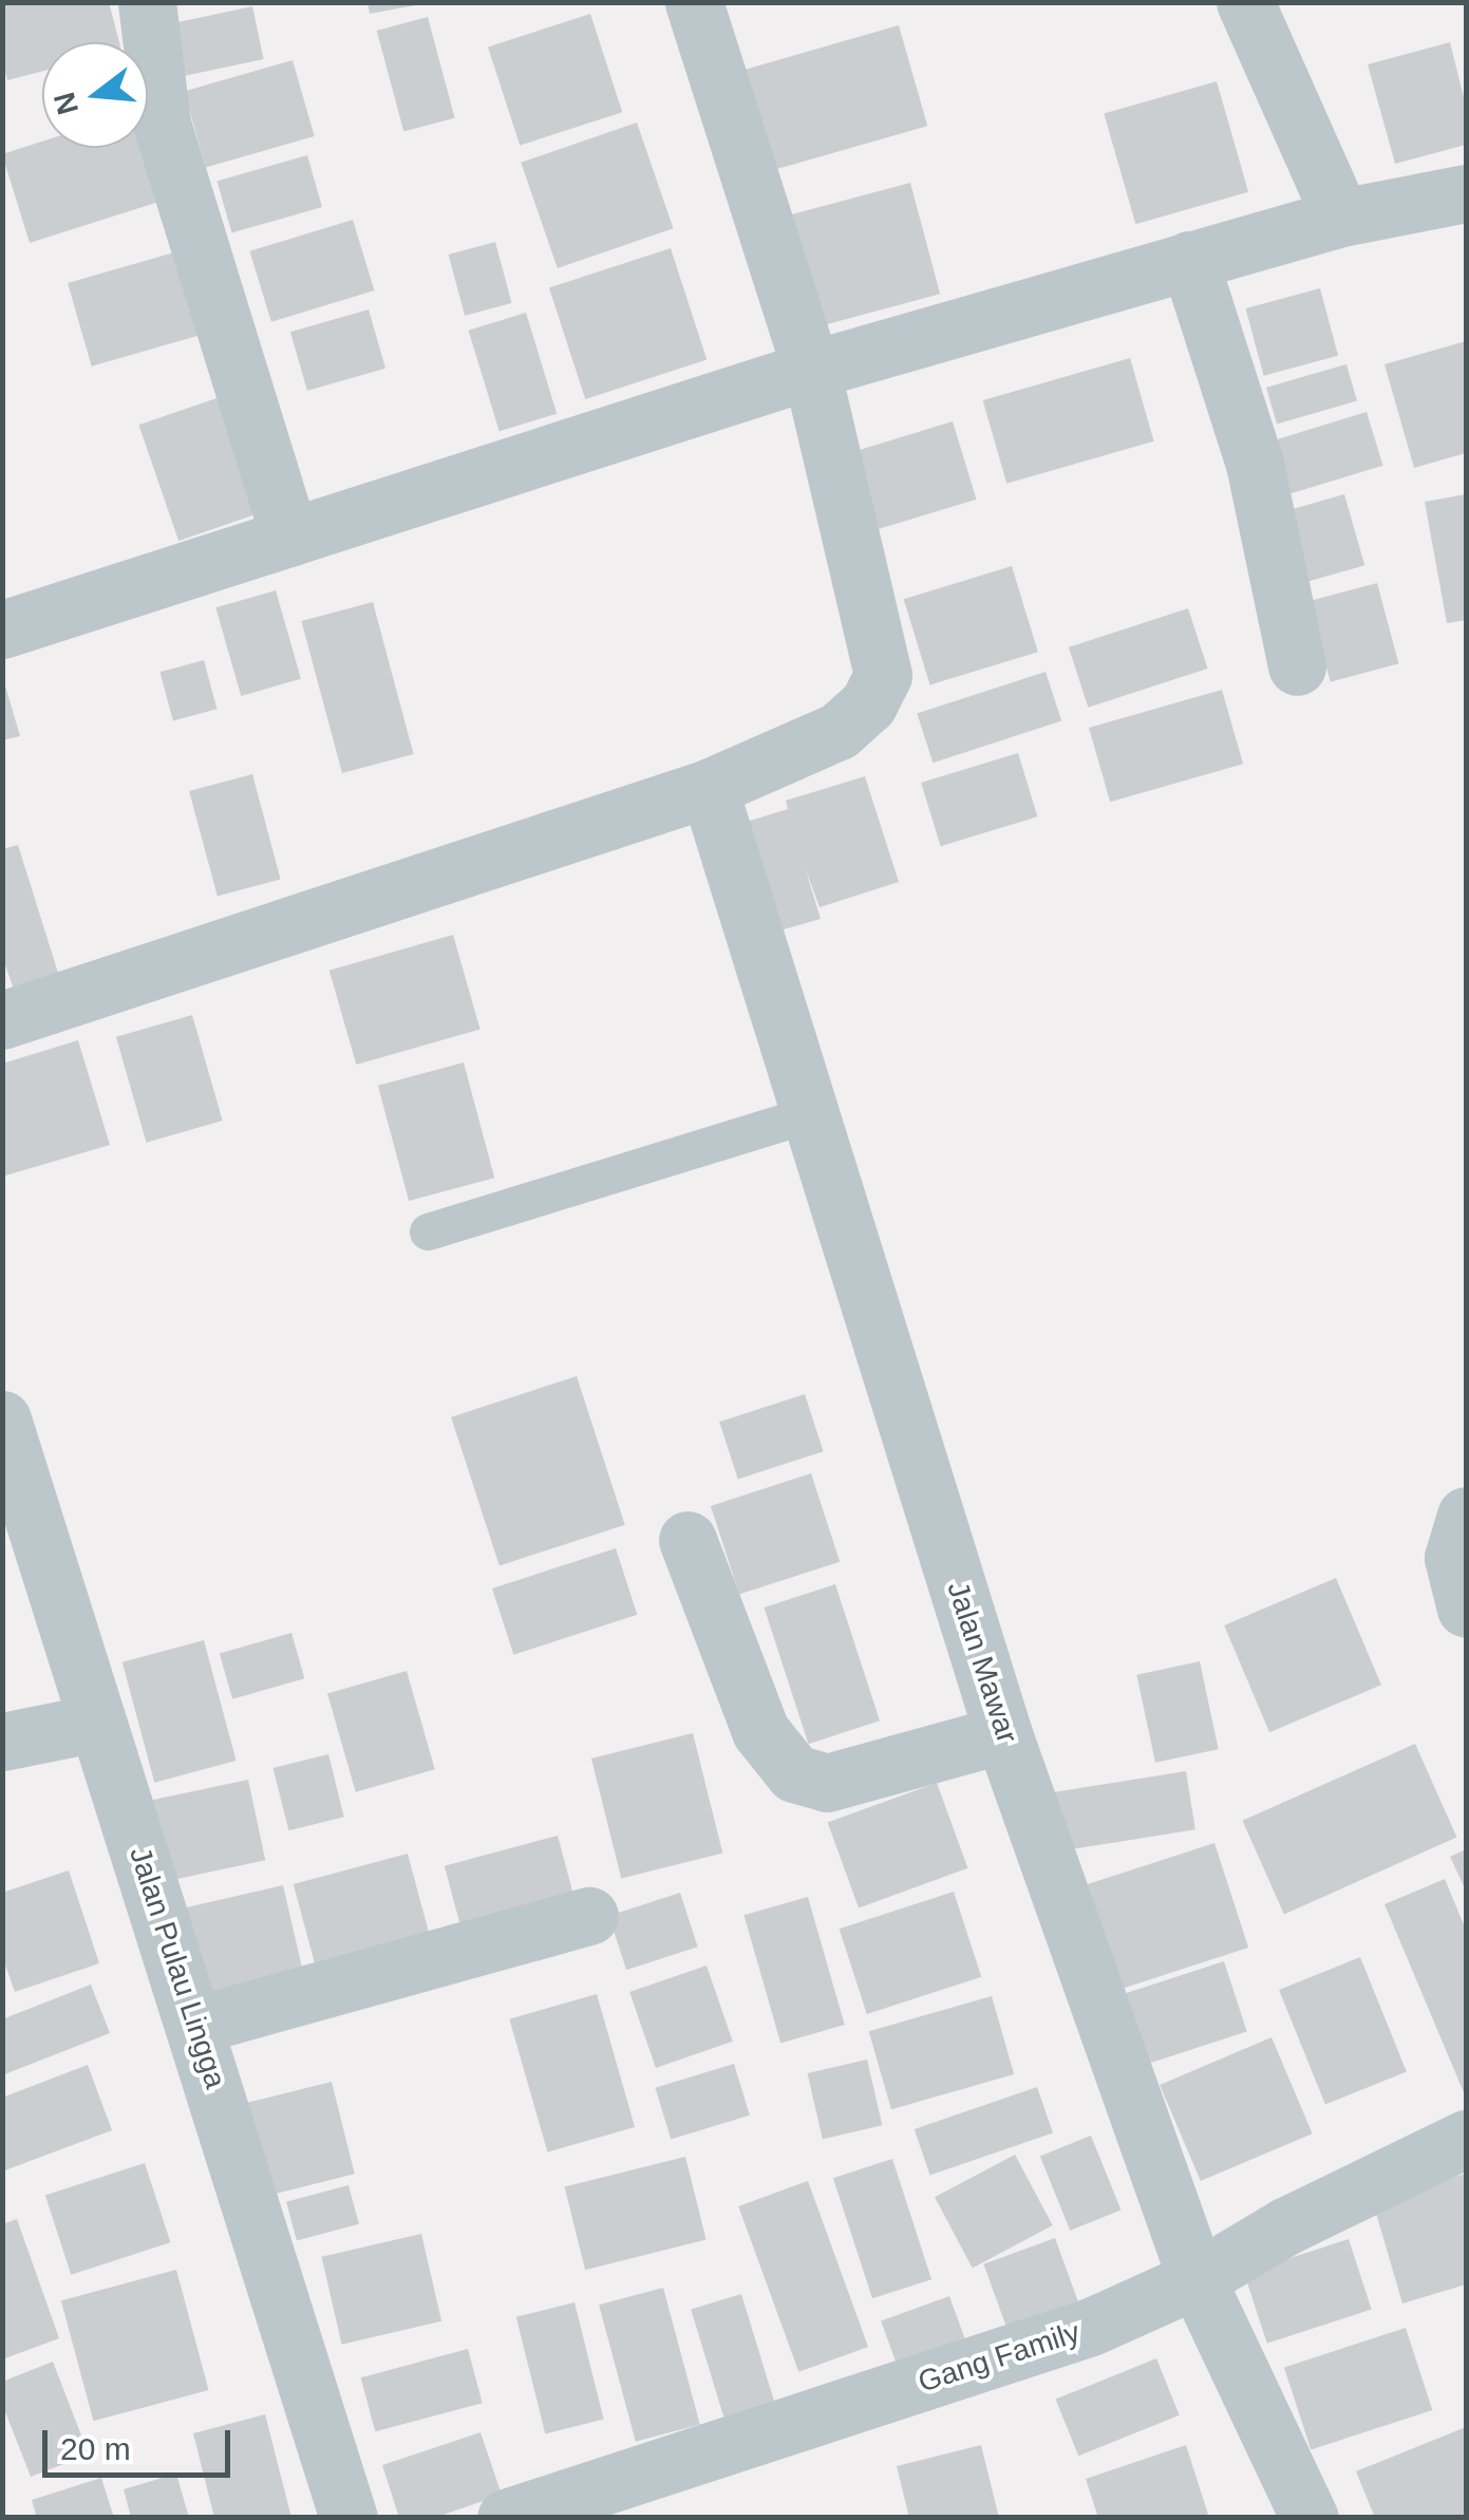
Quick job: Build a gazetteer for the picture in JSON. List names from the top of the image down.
{
  "streets": {
    "street": ["Jalan Mawar", "Jalan Pulau Lingga", "Gang Family"]
  },
  "crossings": [
    ["Jalan Mawar", "Gang Family"]
  ],
  "scale_bar": "20 m",
  "north": "left"
}
